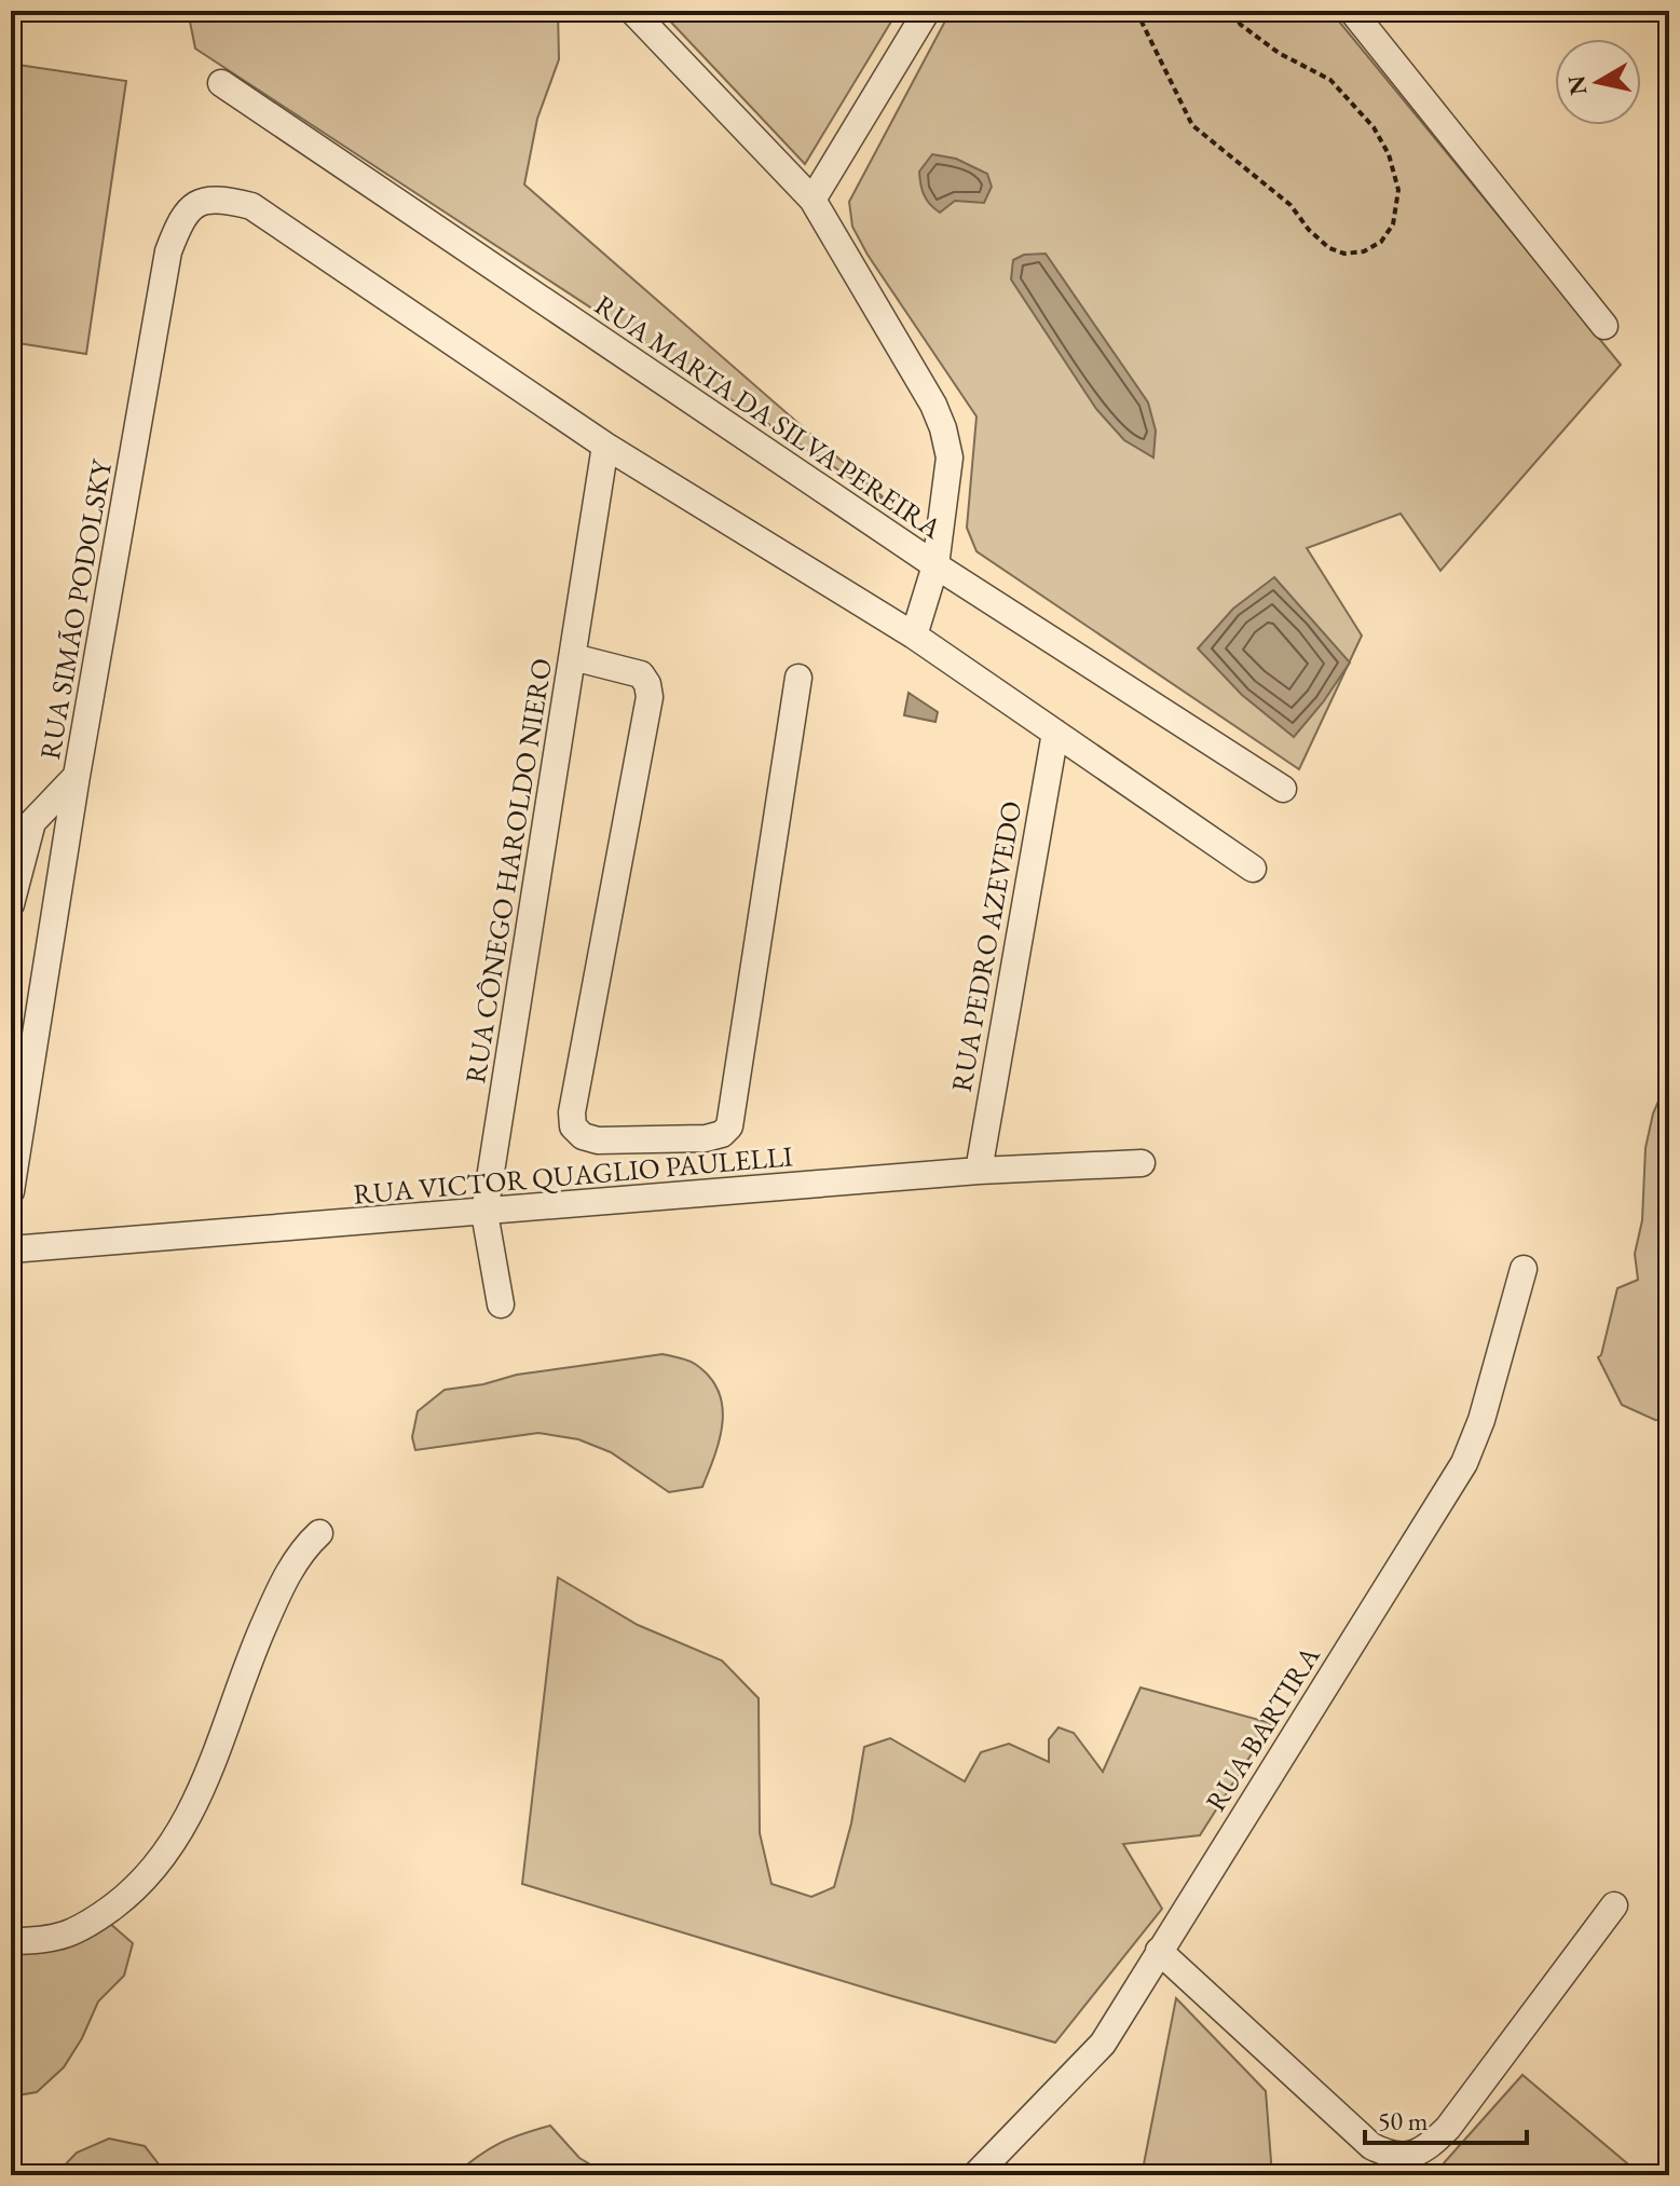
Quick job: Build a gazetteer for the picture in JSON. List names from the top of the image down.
{
  "streets": {
    "street": [
      "RUA MARTA DA SILVA PEREIRA",
      "RUA SIMÃO PODOLSKY",
      "RUA CÔNEGO HAROLDO NIERO",
      "RUA PEDRO AZEVEDO",
      "RUA VICTOR QUAGLIO PAULELLI",
      "RUA BARTIRA"
    ]
  },
  "crossings": [
    ["RUA SIMÃO PODOLSKY", "RUA CÔNEGO HAROLDO NIERO"],
    ["RUA CÔNEGO HAROLDO NIERO", "RUA VICTOR QUAGLIO PAULELLI"],
    ["RUA PEDRO AZEVEDO", "RUA VICTOR QUAGLIO PAULELLI"]
  ],
  "scale_bar": "50 m",
  "north": "left"
}
